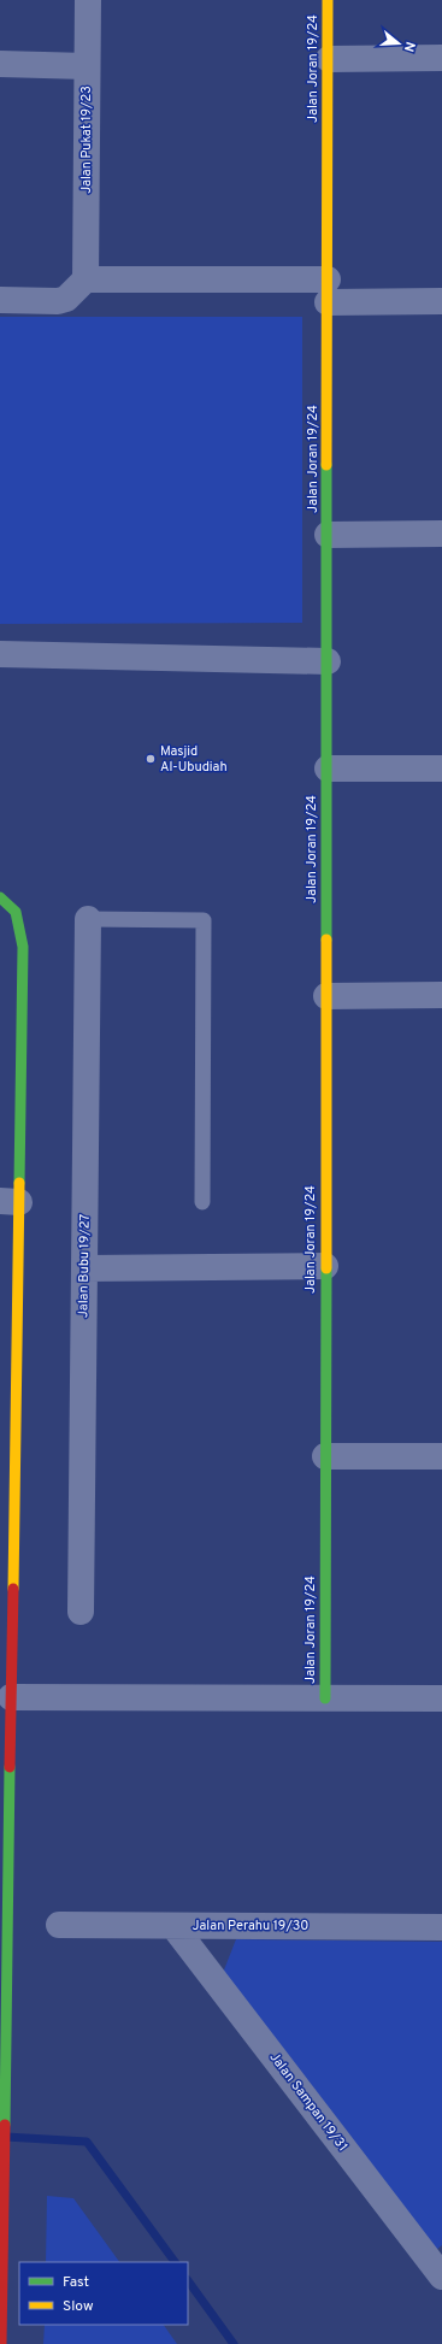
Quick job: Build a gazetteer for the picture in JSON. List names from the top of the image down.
{
  "streets": {
    "street": [
      "Jalan Joran 19/24",
      "Jalan Pukat 19/23",
      "Jalan Bubu 19/27",
      "Jalan Perahu 19/30",
      "Jalan Sampan 19/31"
    ]
  },
  "crossings": [
    ["Jalan Perahu 19/30", "Jalan Sampan 19/31"]
  ],
  "places": ["Masjid Al-Ubudiah"],
  "legend": ["Fast", "Slow"],
  "north": "right"
}
